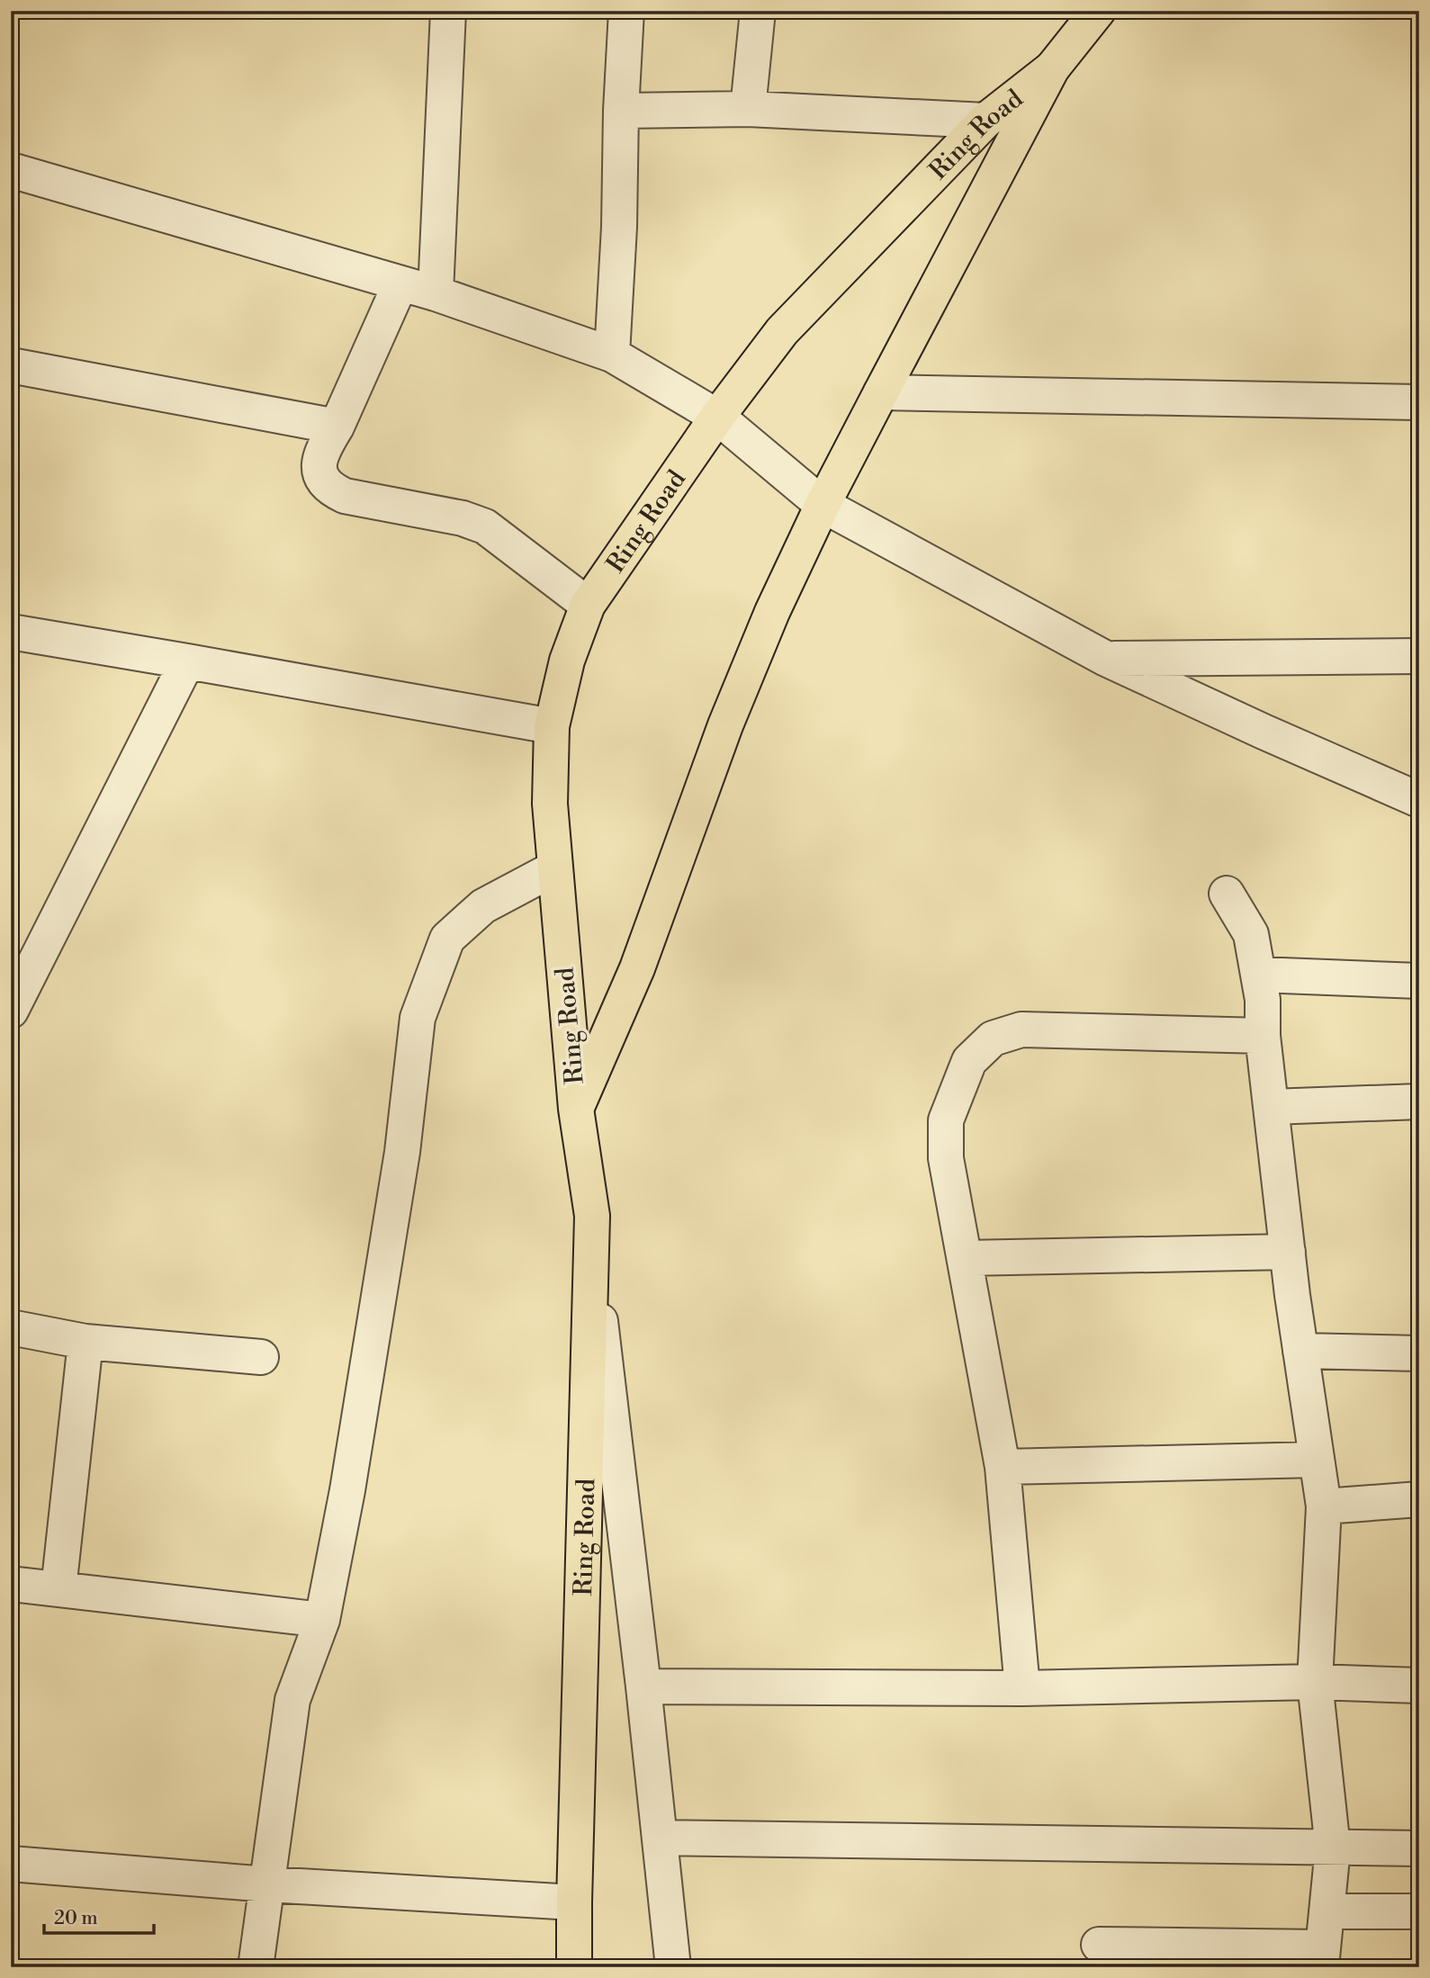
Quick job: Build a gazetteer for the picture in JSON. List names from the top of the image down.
{
  "streets": {
    "main road": ["Ring Road"]
  },
  "scale_bar": "20 m"
}
